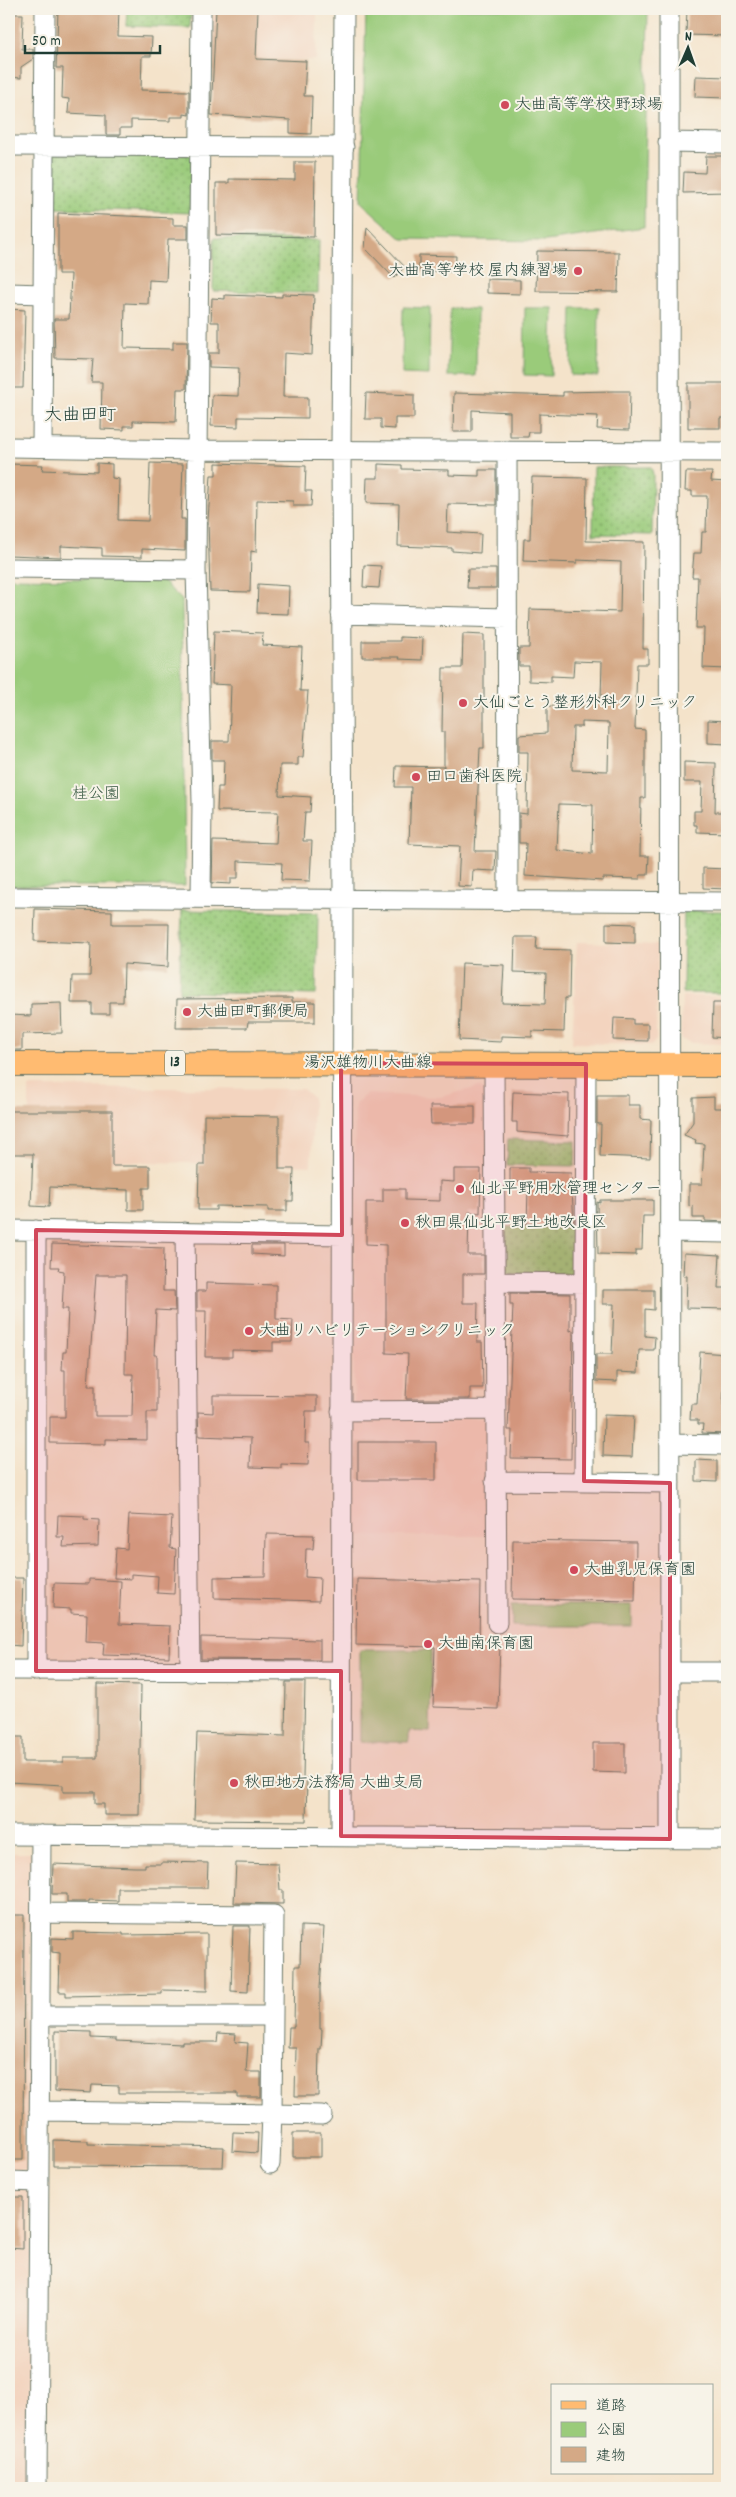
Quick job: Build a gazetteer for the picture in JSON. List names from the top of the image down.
{
  "streets": {
    "main road": ["13", "湯沢雄物川大曲線"]
  },
  "districts": ["大曲田町"],
  "parks": ["桂公園"],
  "places": [
    "大曲高等学校 野球場",
    "大曲高等学校 屋内練習場",
    "大仙ごとう整形外科クリニック",
    "田口歯科医院",
    "大曲田町郵便局",
    "仙北平野用水管理センター",
    "秋田県仙北平野土地改良区",
    "大曲リハビリテーションクリニック",
    "大曲乳児保育園",
    "大曲南保育園",
    "秋田地方法務局 大曲支局"
  ],
  "legend": ["道路", "公園", "建物"],
  "scale_bar": "50 m",
  "north": "top"
}
